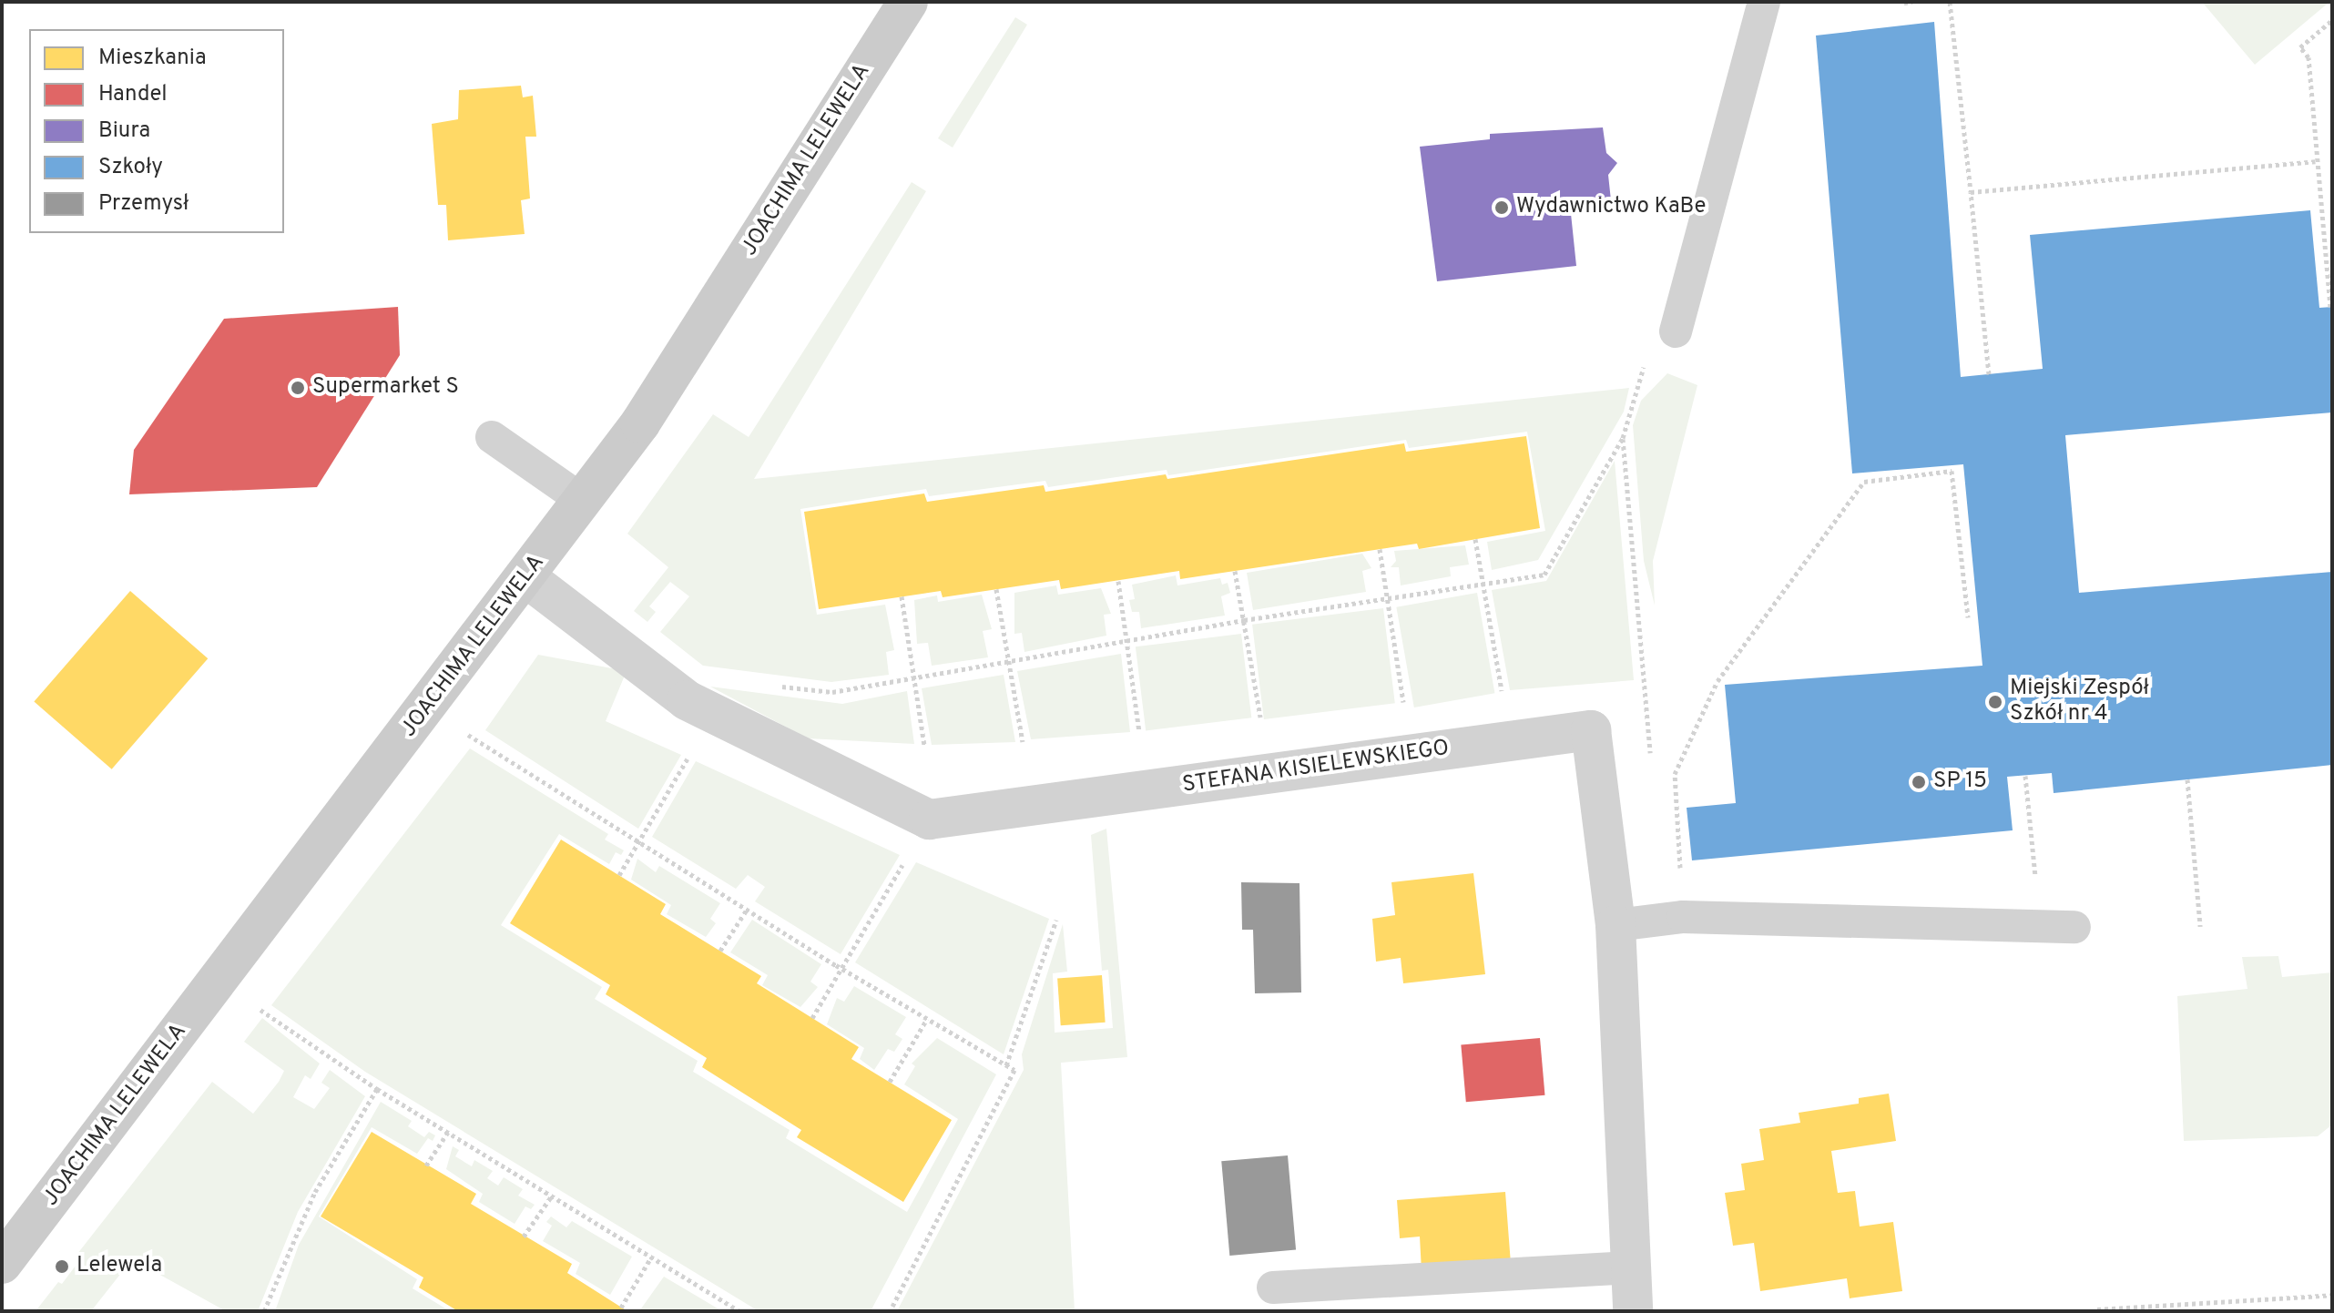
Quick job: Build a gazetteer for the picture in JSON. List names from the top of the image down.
{
  "streets": {
    "street": ["JOACHIMA LELEWELA", "STEFANA KISIELEWSKIEGO"]
  },
  "places": [
    "Wydawnictwo KaBe",
    "Supermarket S",
    "Miejski Zespół Szkół nr 4",
    "SP 15",
    "Lelewela"
  ],
  "legend": [
    "Mieszkania",
    "Handel",
    "Biura",
    "Szkoły",
    "Przemysł"
  ]
}
